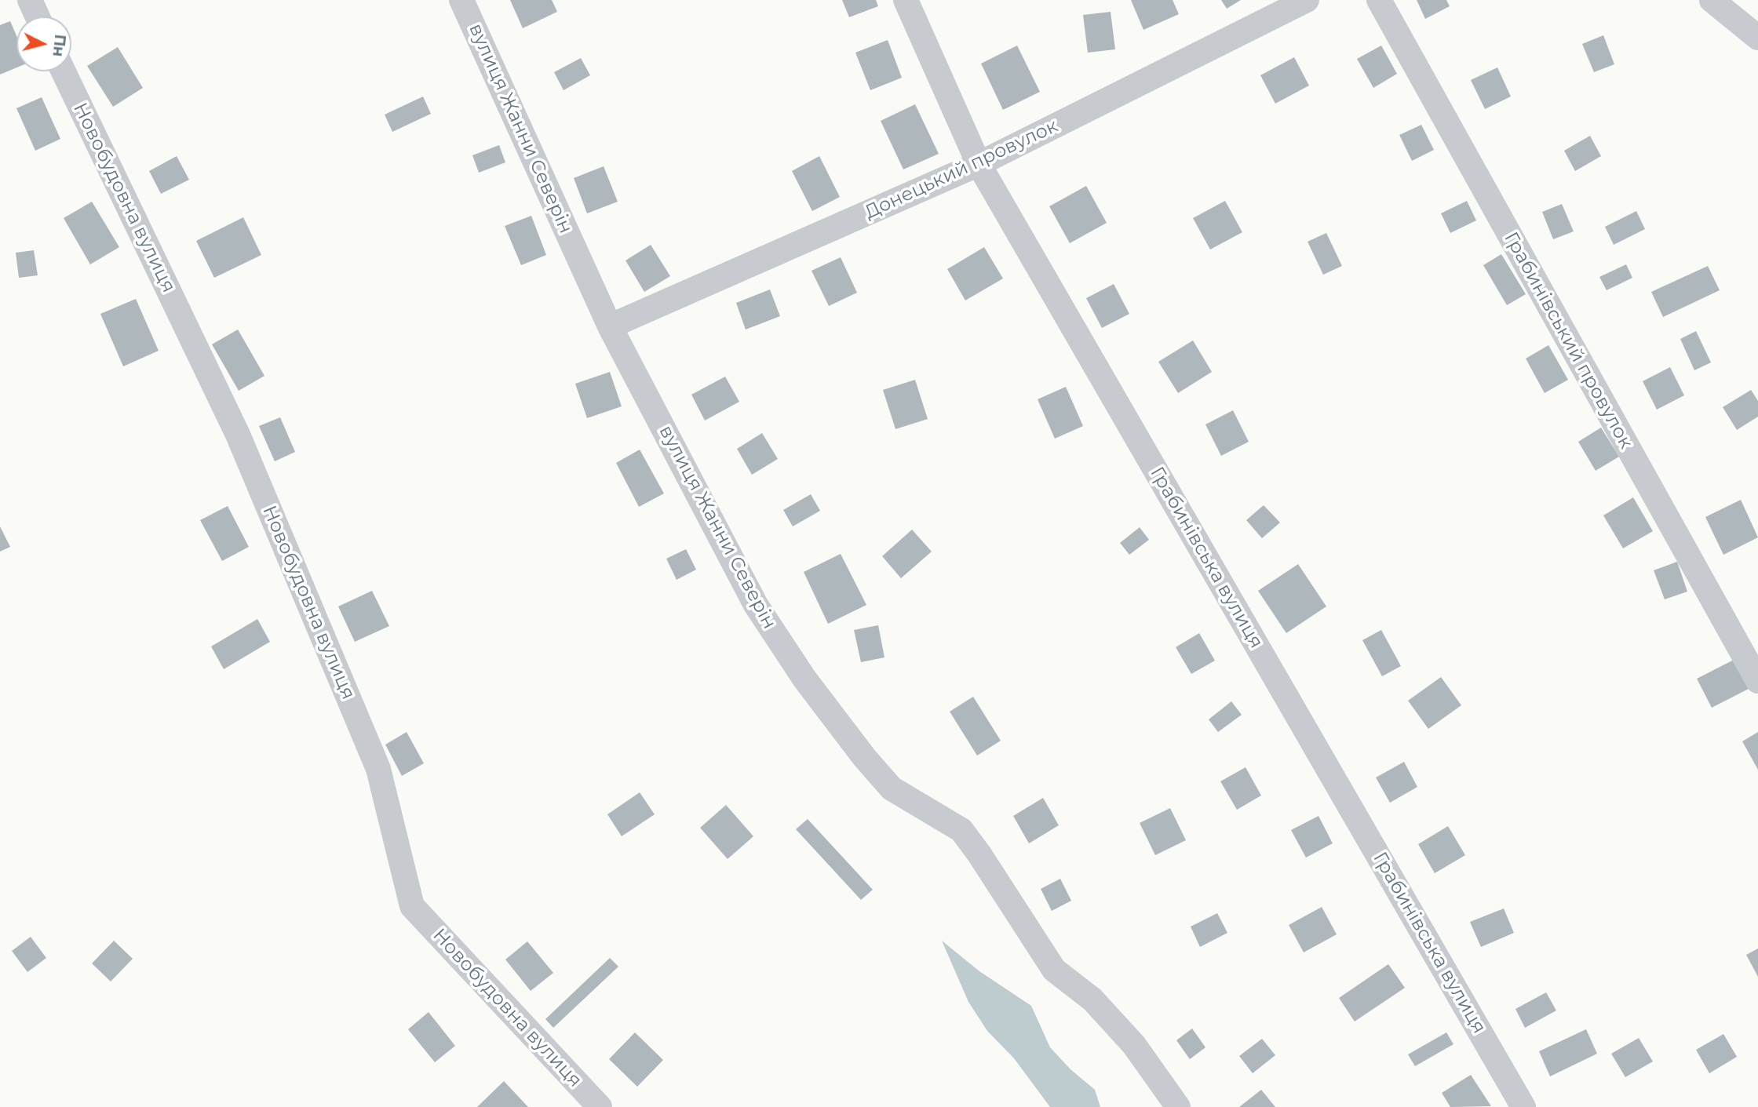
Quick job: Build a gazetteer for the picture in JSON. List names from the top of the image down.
{
  "streets": {
    "street": [
      "вулиця Жанни Северін",
      "Донецький провулок",
      "Новобудовна вулиця",
      "Грабинівський провулок",
      "Грабинівська вулиця"
    ]
  },
  "crossings": [
    ["вулиця Жанни Северін", "Донецький провулок"],
    ["Донецький провулок", "Грабинівська вулиця"]
  ],
  "north": "right"
}
